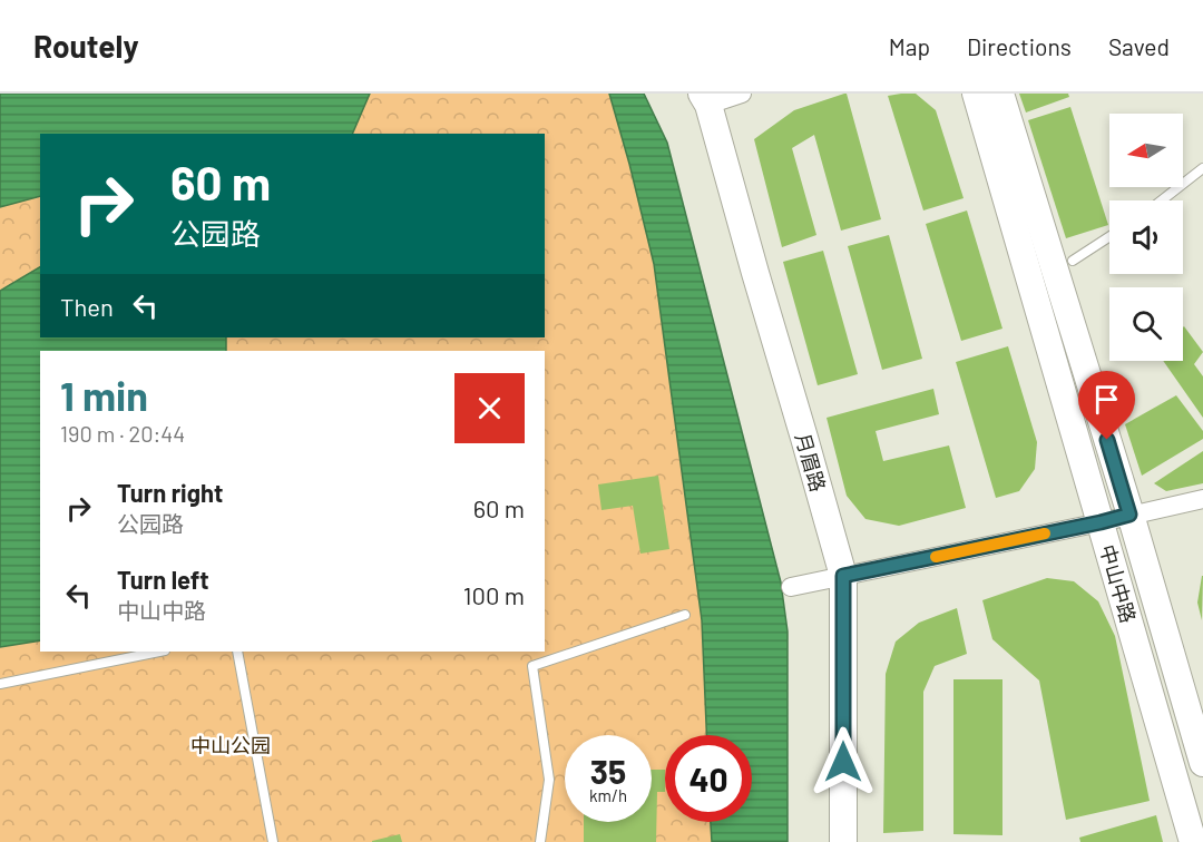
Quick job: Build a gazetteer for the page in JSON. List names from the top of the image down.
{
  "streets": {
    "main road": ["月眉路", "中山中路"]
  },
  "parks": ["中山公园"],
  "north": "left",
  "page": {
    "header": "Routely",
    "nav": ["Map", "Directions", "Saved"],
    "turn": ["60 m", "公园路"],
    "then": "Then",
    "heading": ["1 min", "190 m · 20:44"],
    "list": [
      {
        "name": "Turn right",
        "note": "公园路",
        "value": "60 m"
      },
      {
        "name": "Turn left",
        "note": "中山中路",
        "value": "100 m"
      }
    ],
    "speed": "35 km/h",
    "limit": "40"
  }
}
